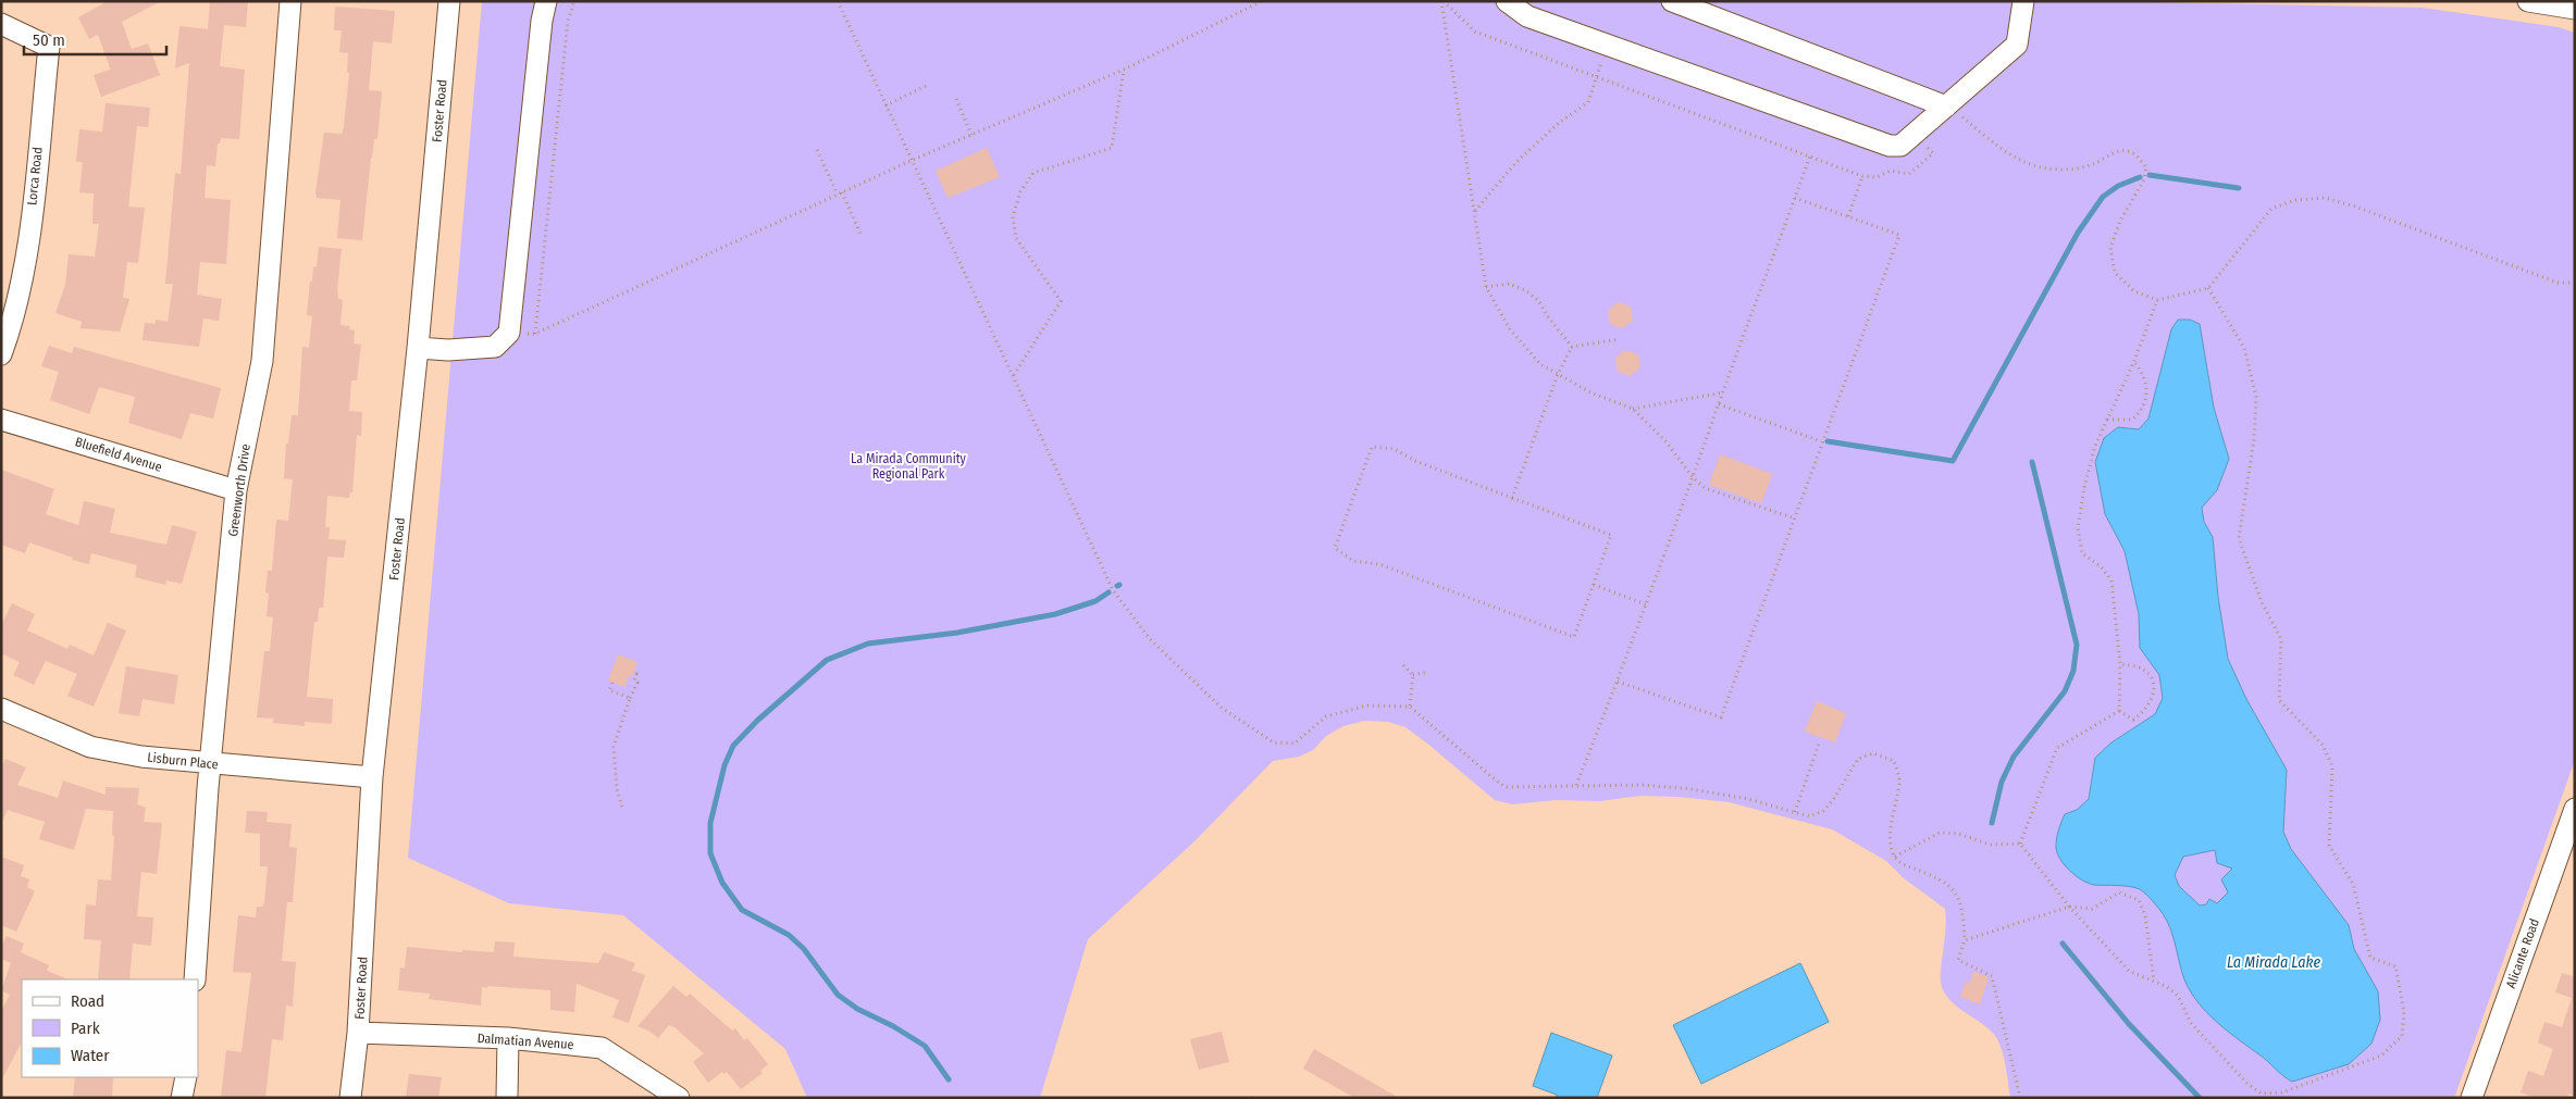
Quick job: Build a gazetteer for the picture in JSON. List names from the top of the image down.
{
  "streets": {
    "street": [
      "Foster Road",
      "Lorca Road",
      "Bluefield Avenue",
      "Greenworth Drive",
      "Lisburn Place",
      "Alicante Road",
      "Dalmatian Avenue"
    ]
  },
  "crossings": [
    ["Foster Road", "Lisburn Place"],
    ["Foster Road", "Dalmatian Avenue"],
    ["Bluefield Avenue", "Greenworth Drive"],
    ["Greenworth Drive", "Lisburn Place"]
  ],
  "water": ["La Mirada Lake"],
  "parks": ["La Mirada Community Regional Park"],
  "legend": ["Road", "Park", "Water"],
  "scale_bar": "50 m"
}
